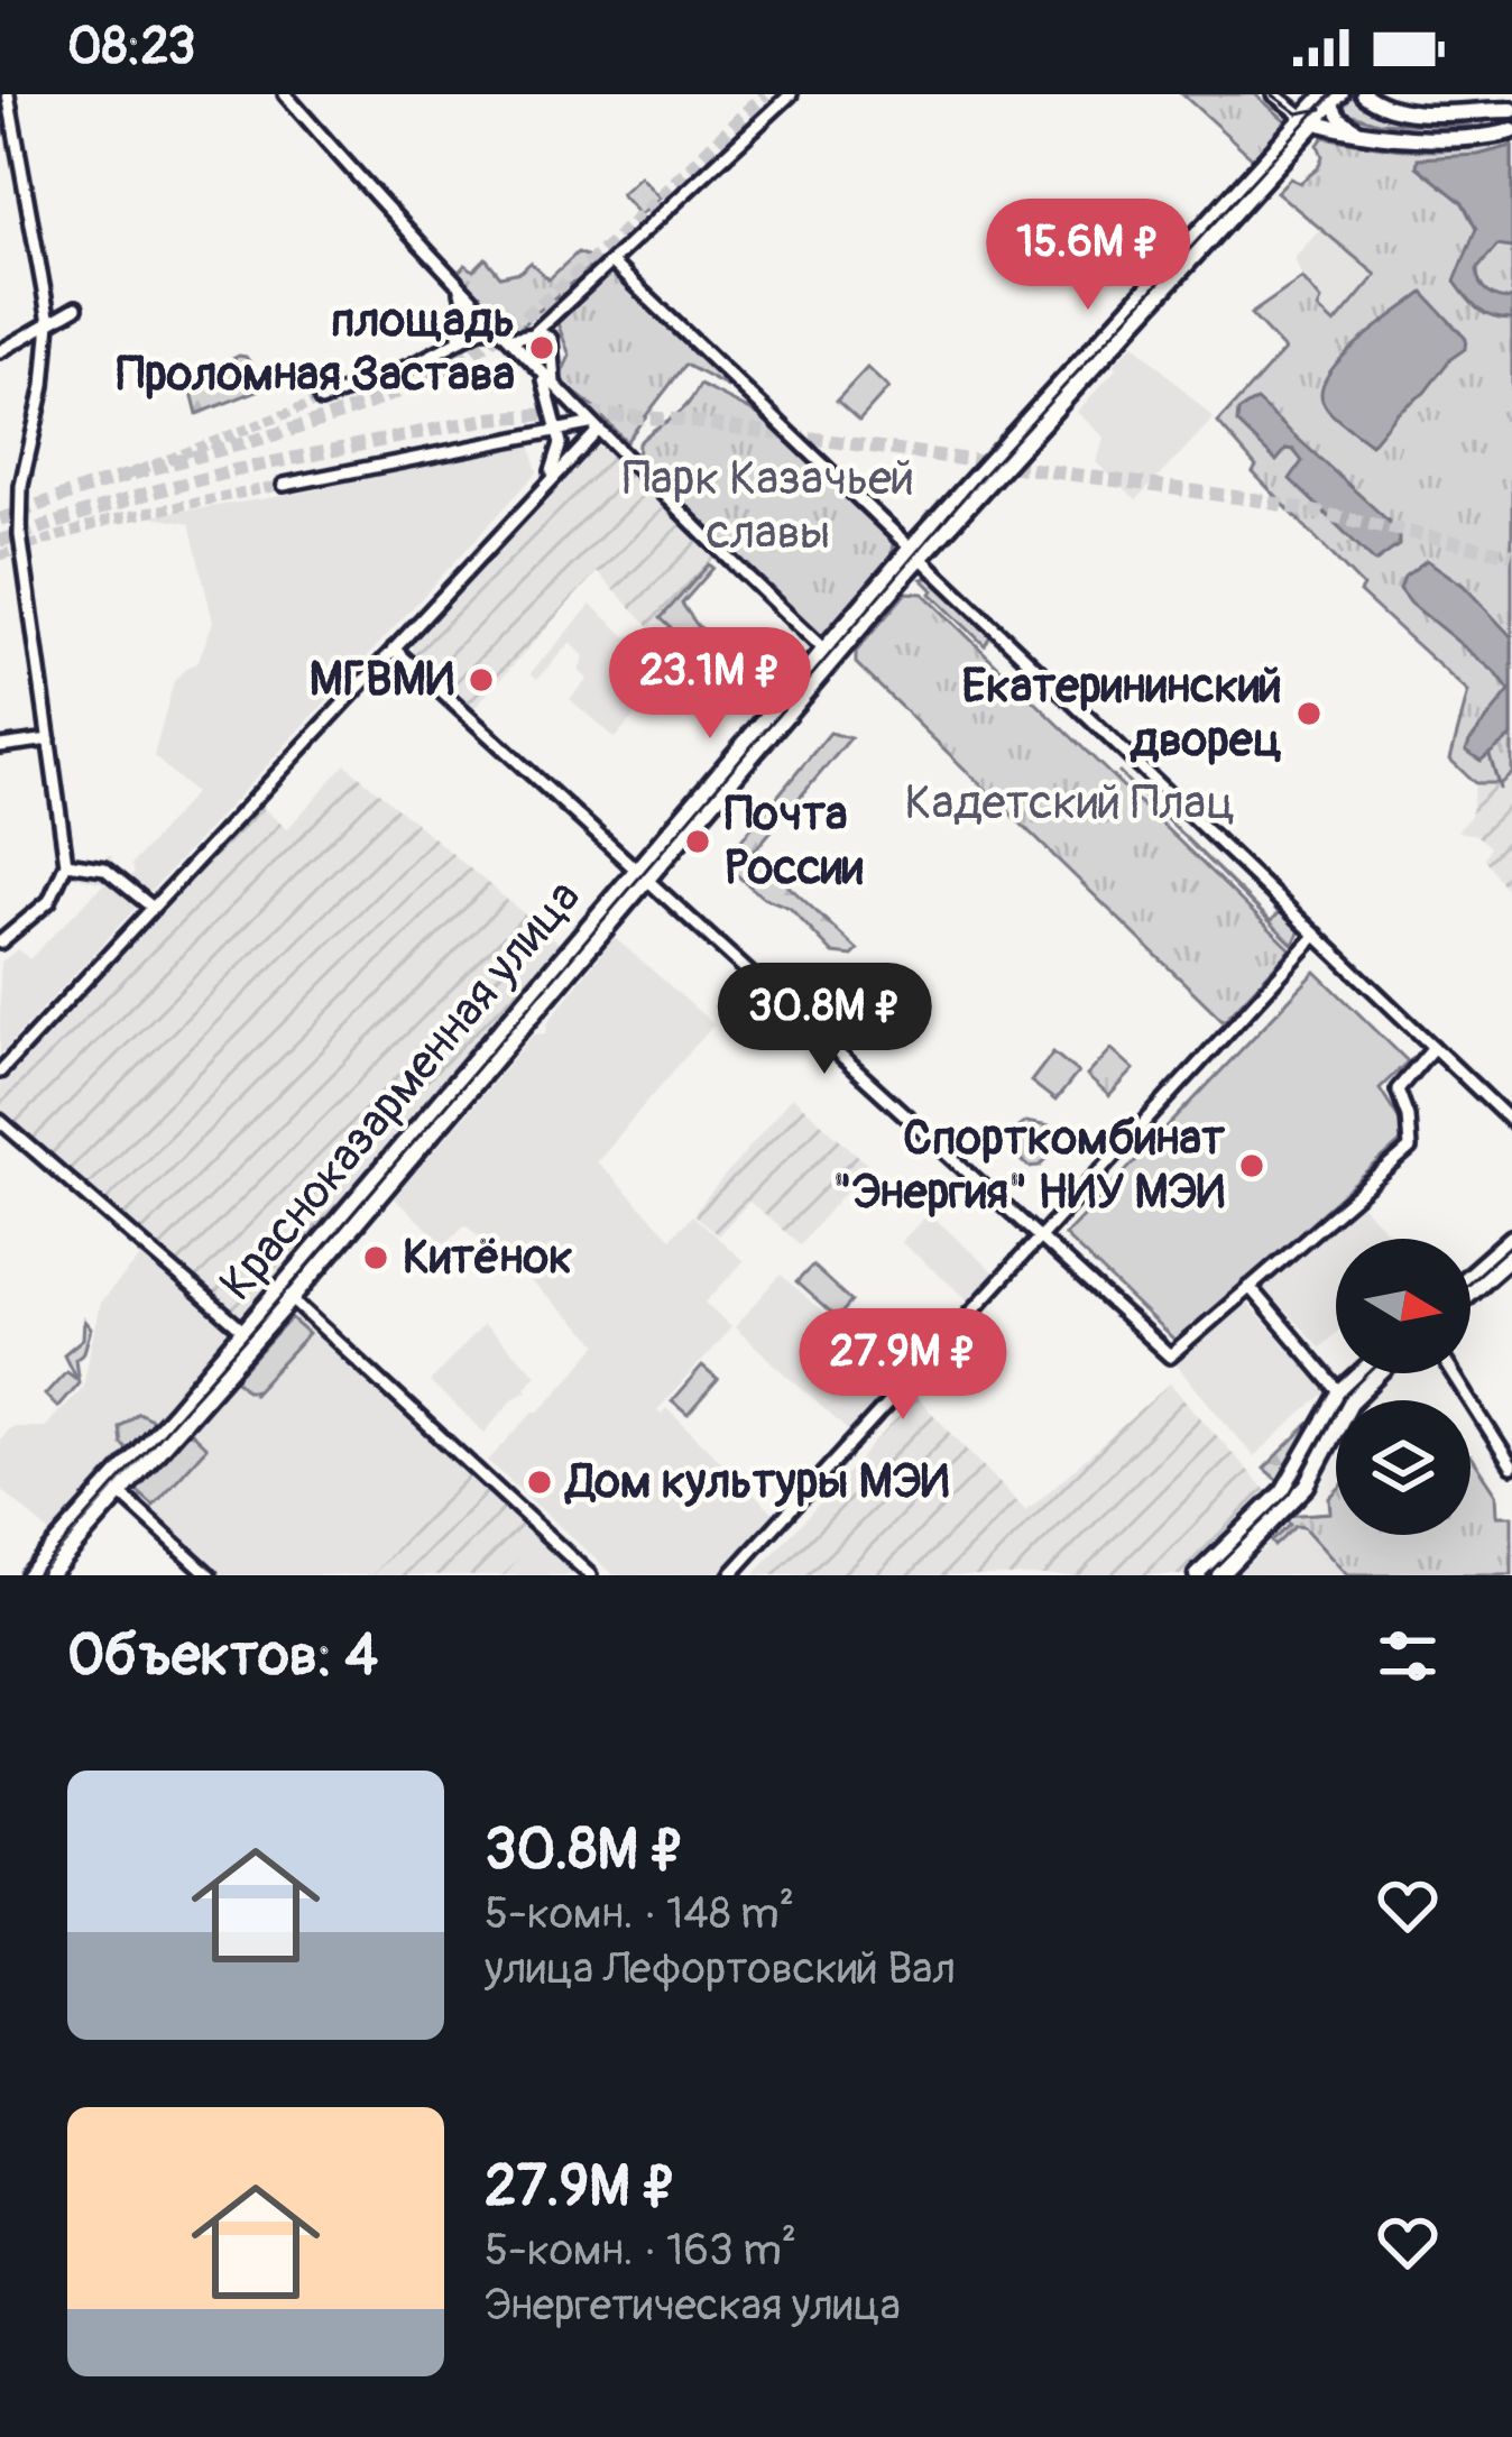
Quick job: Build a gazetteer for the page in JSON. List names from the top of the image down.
{
  "streets": {
    "main road": ["Красноказарменная улица"]
  },
  "parks": ["Парк Казачьей славы", "Кадетский Плац"],
  "places": [
    "площадь Проломная Застава",
    "МГВМИ",
    "Екатерининский дворец",
    "Почта России",
    "Спорткомбинат \"Энергия\" НИУ МЭИ",
    "Китёнок",
    "Дом культуры МЭИ"
  ],
  "north": "right",
  "page": {
    "status": "08:23",
    "price": [
      "15.6M ₽",
      "23.1M ₽",
      "30.8M ₽",
      "27.9M ₽"
    ],
    "heading": "Объектов: 4",
    "list": [
      {
        "name": "30.8M ₽",
        "note": "5-комн. · 148 m² · улица Лефортовский Вал"
      },
      {
        "name": "27.9M ₽",
        "note": "5-комн. · 163 m² · Энергетическая улица"
      }
    ]
  }
}
